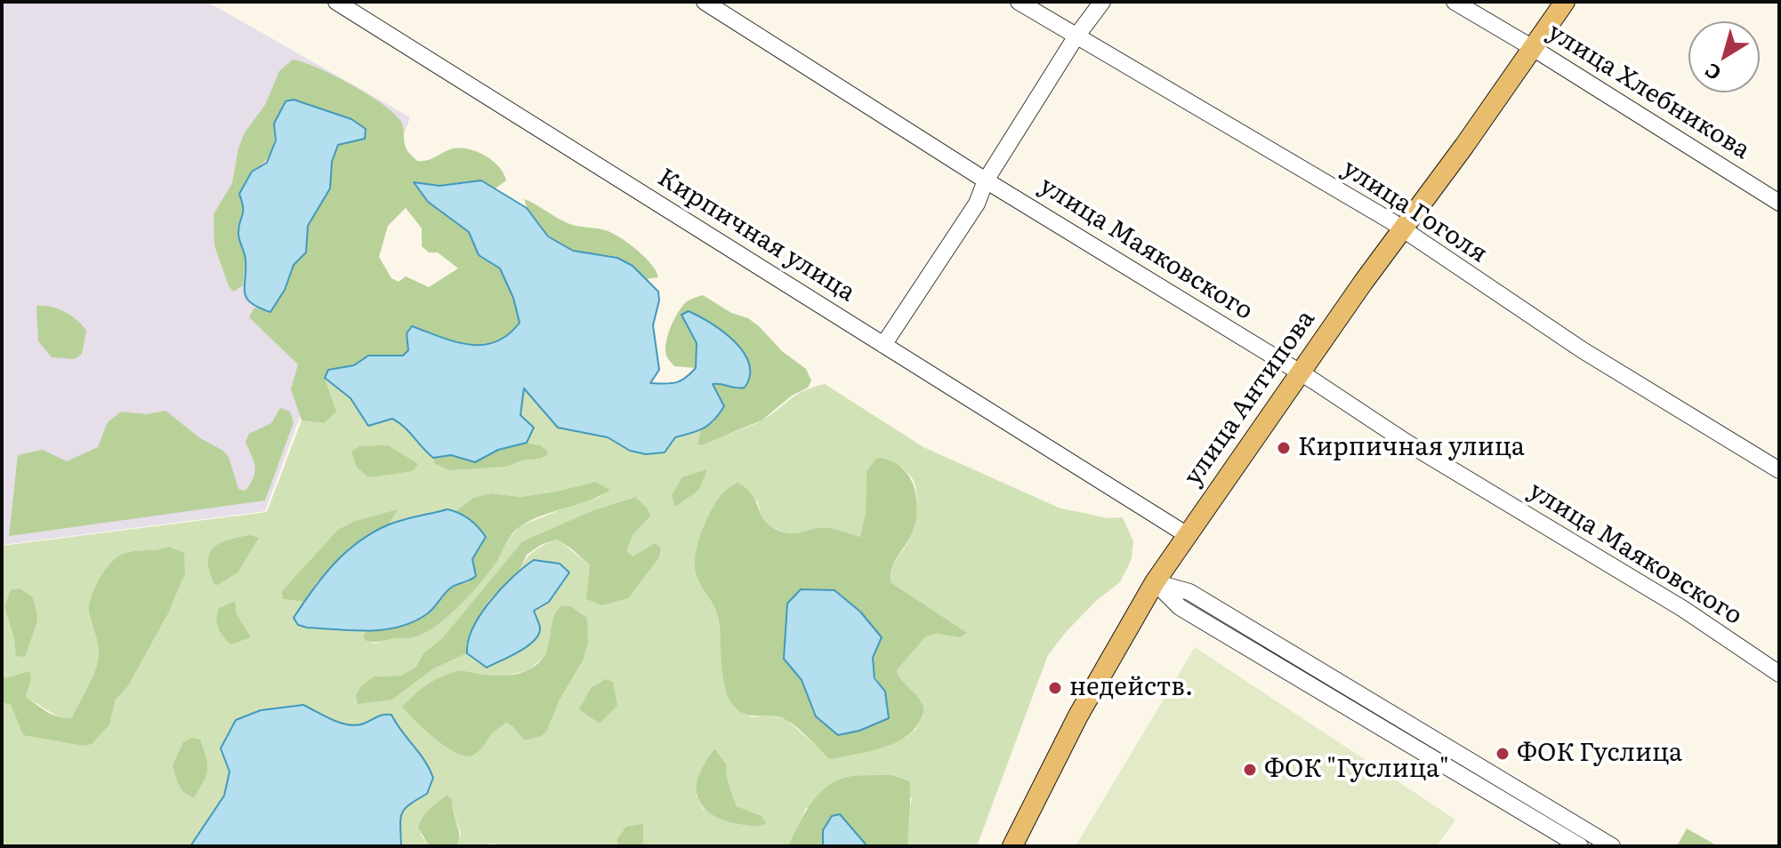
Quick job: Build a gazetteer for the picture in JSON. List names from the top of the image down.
{
  "streets": {
    "main road": ["улица Антипова"],
    "street": [
      "улица Хлебникова",
      "улица Гоголя",
      "Кирпичная улица",
      "улица Маяковского"
    ]
  },
  "crossings": [
    ["улица Хлебникова", "улица Антипова"],
    ["улица Гоголя", "улица Антипова"],
    ["Кирпичная улица", "улица Антипова"],
    ["улица Маяковского", "улица Антипова"]
  ],
  "places": [
    "Кирпичная улица",
    "недейств.",
    "ФОК Гуслица",
    "ФОК \"Гуслица\""
  ],
  "north": "bottom left"
}
